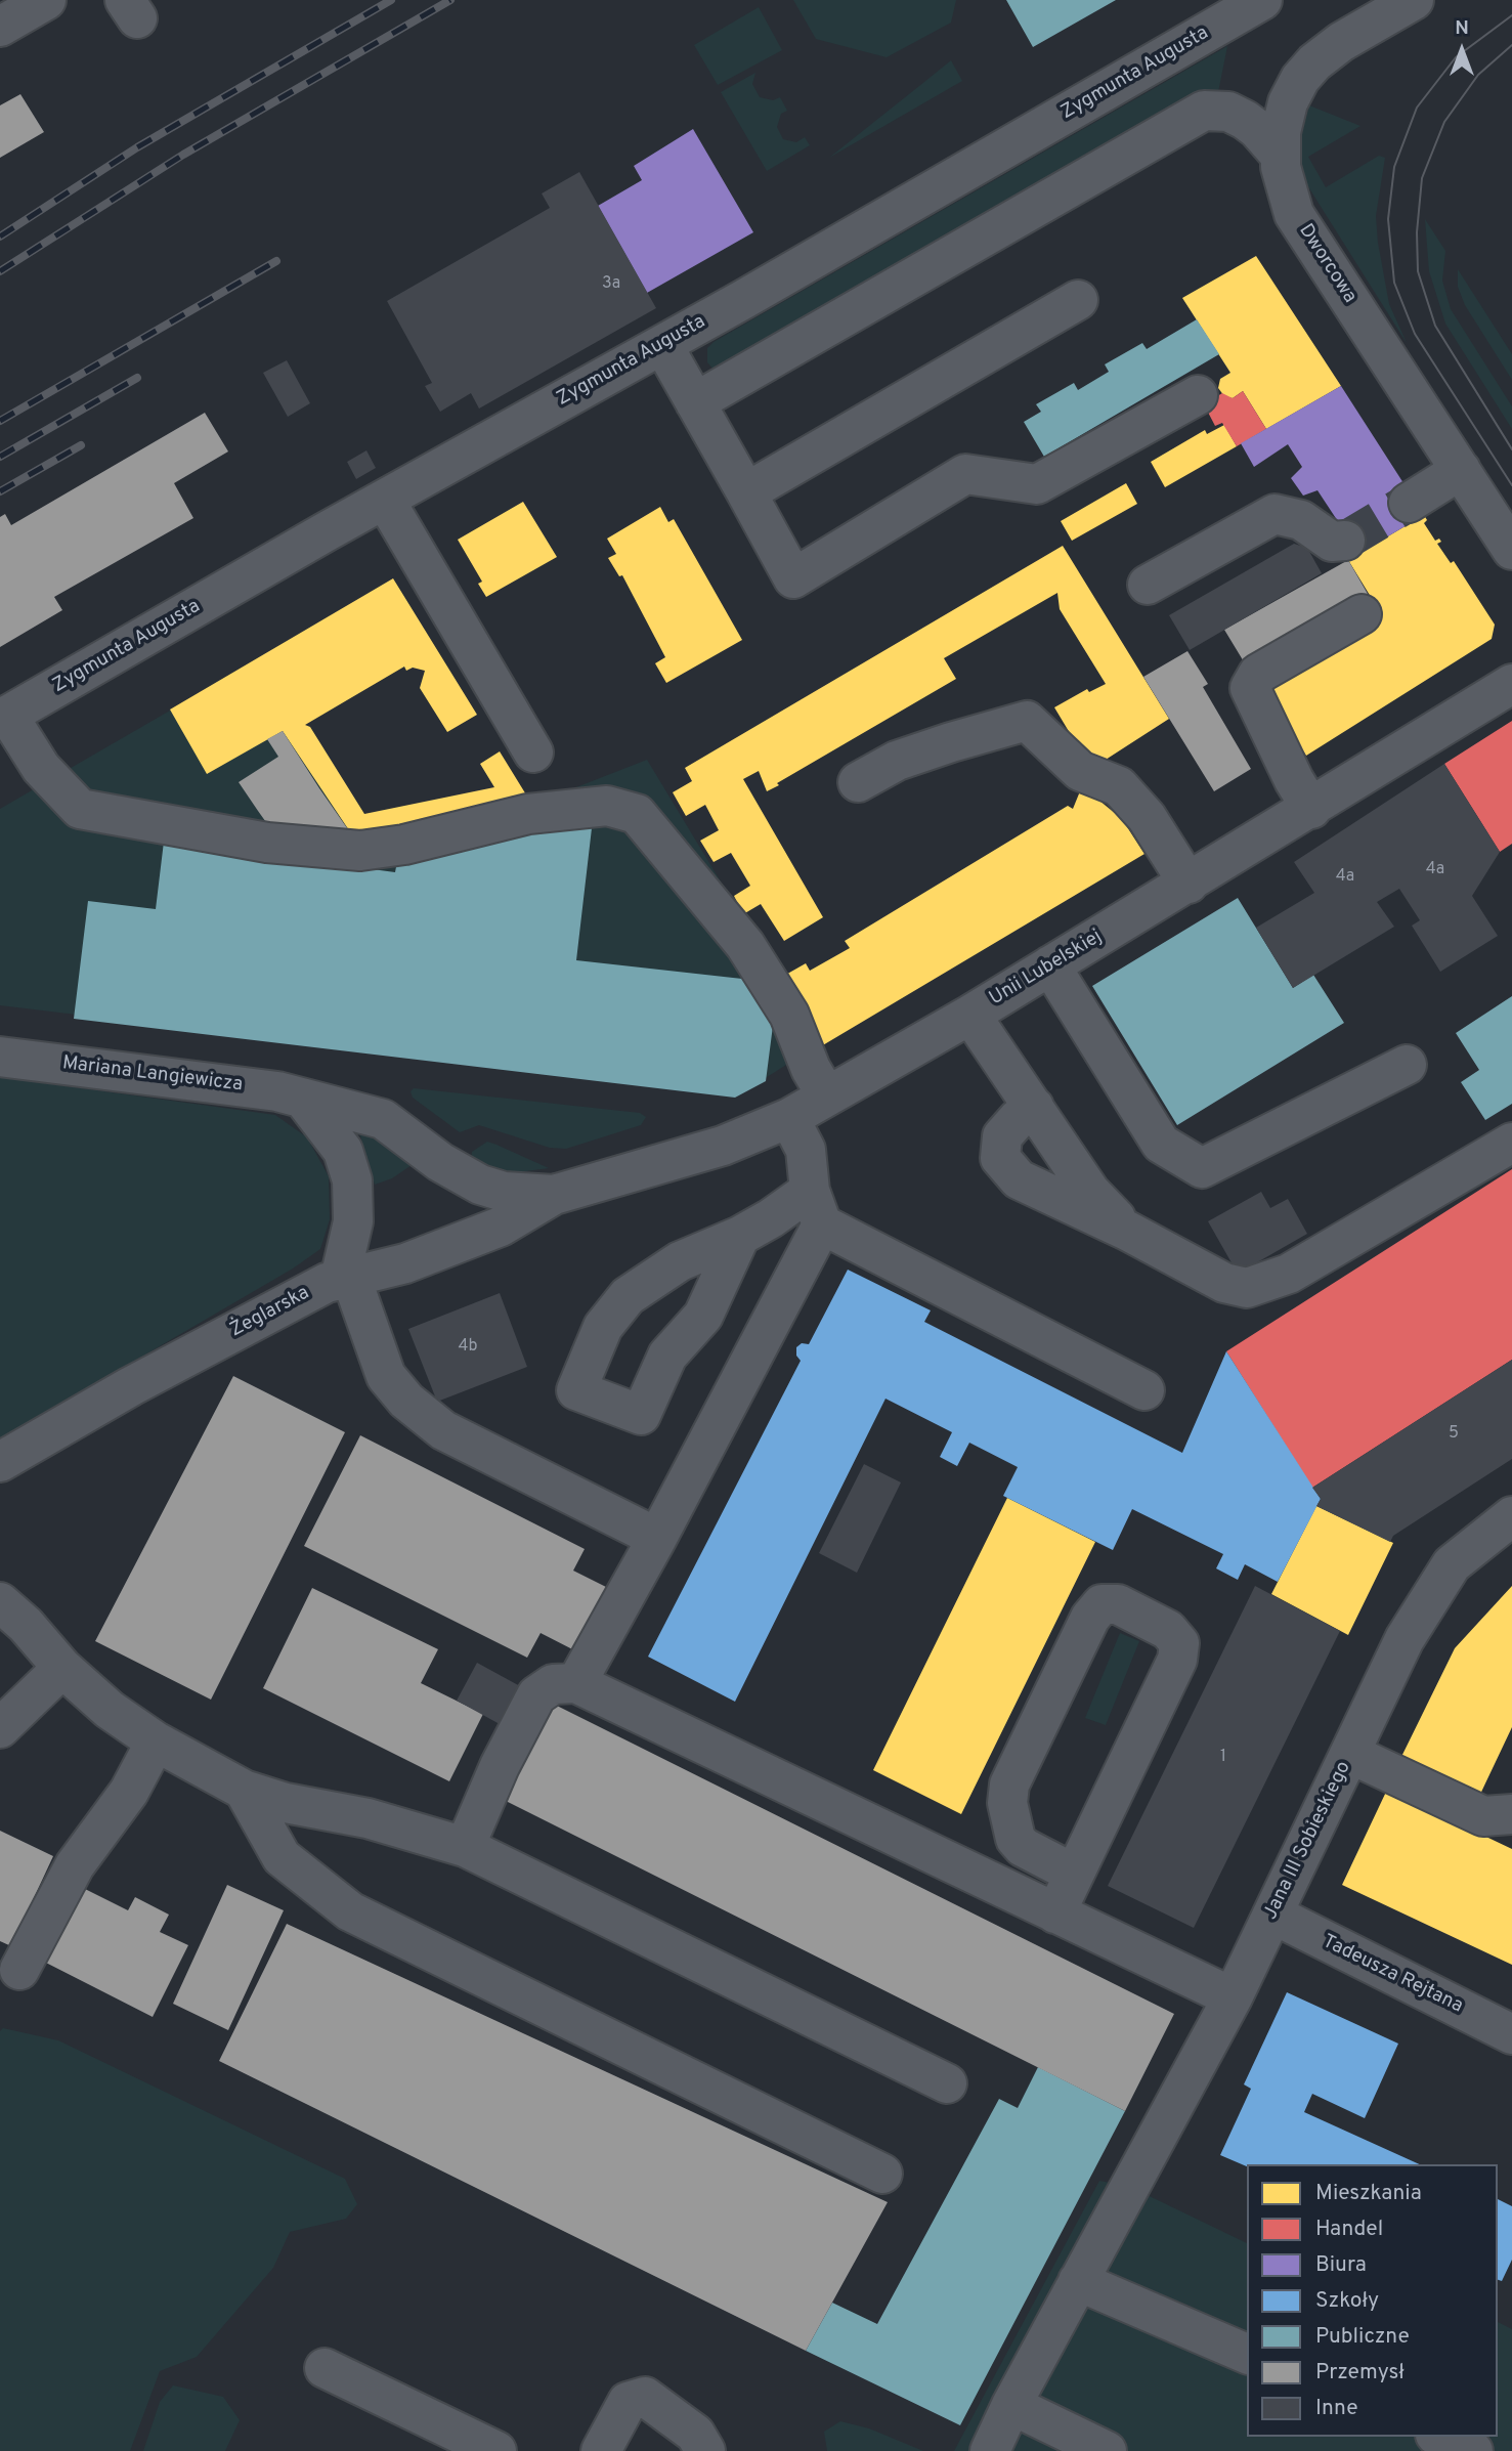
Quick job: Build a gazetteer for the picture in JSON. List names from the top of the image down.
{
  "streets": {
    "street": [
      "Zygmunta Augusta",
      "Dworcowa",
      "Unii Lubelskiej",
      "Mariana Langiewicza",
      "Żeglarska",
      "Jana III Sobieskiego",
      "Tadeusza Rejtana"
    ]
  },
  "crossings": [
    ["Unii Lubelskiej", "Mariana Langiewicza"],
    ["Unii Lubelskiej", "Żeglarska"],
    ["Mariana Langiewicza", "Żeglarska"],
    ["Jana III Sobieskiego", "Tadeusza Rejtana"]
  ],
  "house_numbers": [
    "3a",
    "4a",
    "4a",
    "4b",
    "5",
    "1"
  ],
  "legend": [
    "Mieszkania",
    "Handel",
    "Biura",
    "Szkoły",
    "Publiczne",
    "Przemysł",
    "Inne"
  ],
  "north": "top"
}
